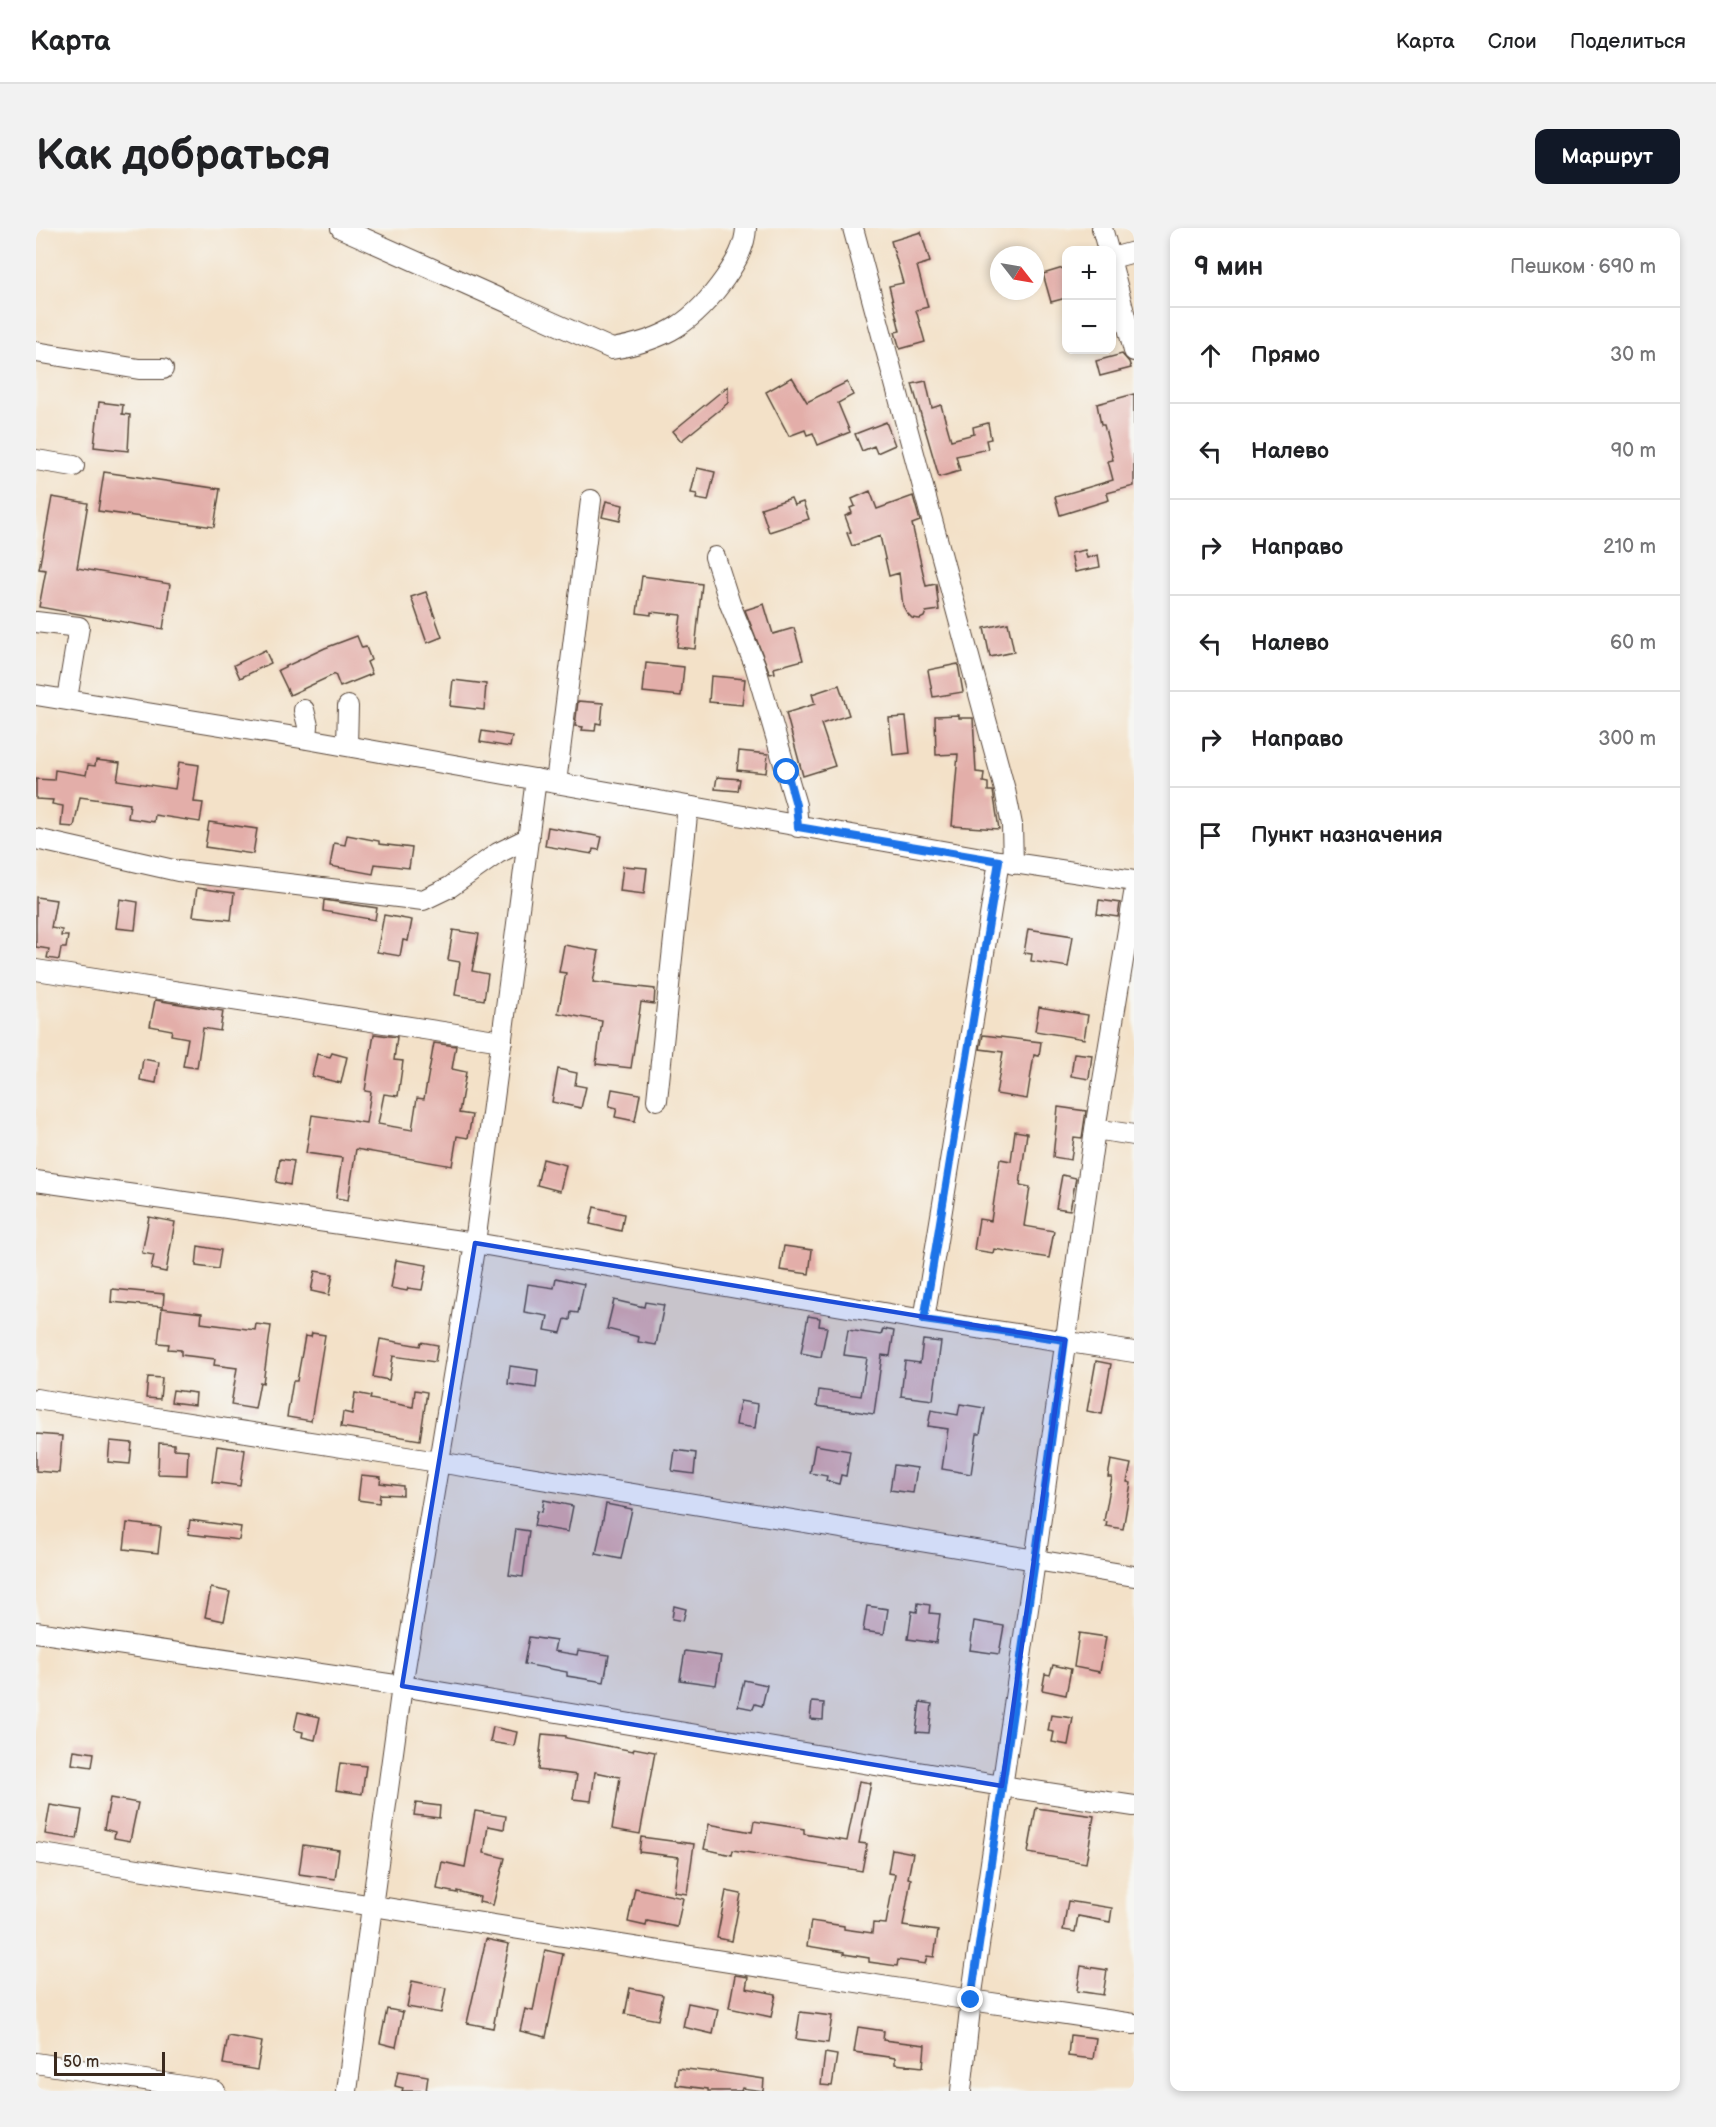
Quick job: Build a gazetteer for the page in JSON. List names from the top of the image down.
{
  "scale_bar": "50 m",
  "north": "bottom right",
  "page": {
    "header": "Карта",
    "nav": ["Карта", "Слои", "Поделиться"],
    "buttons": "Маршрут",
    "title": "Как добраться",
    "heading": ["9 мин", "Пешком · 690 m"],
    "map_buttons": ["+", "−"],
    "list": [
      ["Прямо", "30 m"],
      ["Налево", "90 m"],
      ["Направо", "210 m"],
      ["Налево", "60 m"],
      ["Направо", "300 m"],
      "Пункт назначения"
    ],
    "scale": "50 m"
  }
}
